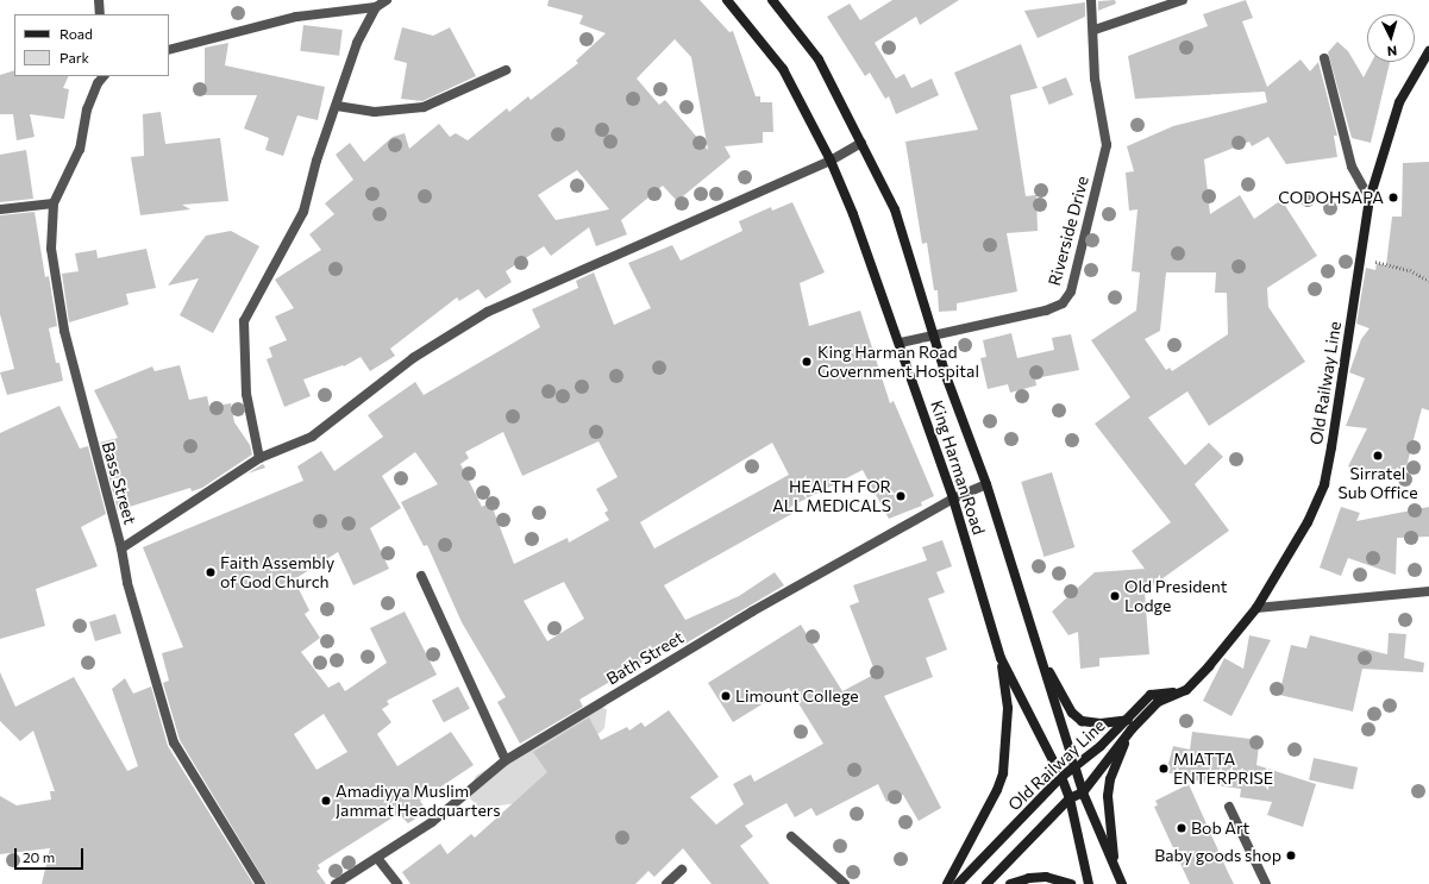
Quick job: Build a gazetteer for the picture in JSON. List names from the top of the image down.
{
  "streets": {
    "main road": ["Old Railway Line", "King Harman Road"],
    "street": ["Riverside Drive", "Bass Street", "Bath Street"]
  },
  "crossings": [
    ["Riverside Drive", "King Harman Road"],
    ["Old Railway Line", "King Harman Road"],
    ["King Harman Road", "Bath Street"]
  ],
  "places": [
    "CODOHSAPA",
    "King Harman Road Government Hospital",
    "Sirratel Sub Office",
    "HEALTH FOR ALL MEDICALS",
    "Faith Assembly of God Church",
    "Old President Lodge",
    "Limount College",
    "MIATTA ENTERPRISE",
    "Amadiyya Muslim Jammat Headquarters",
    "Bob Art",
    "Baby goods shop"
  ],
  "legend": ["Road", "Park"],
  "scale_bar": "20 m",
  "north": "bottom"
}
